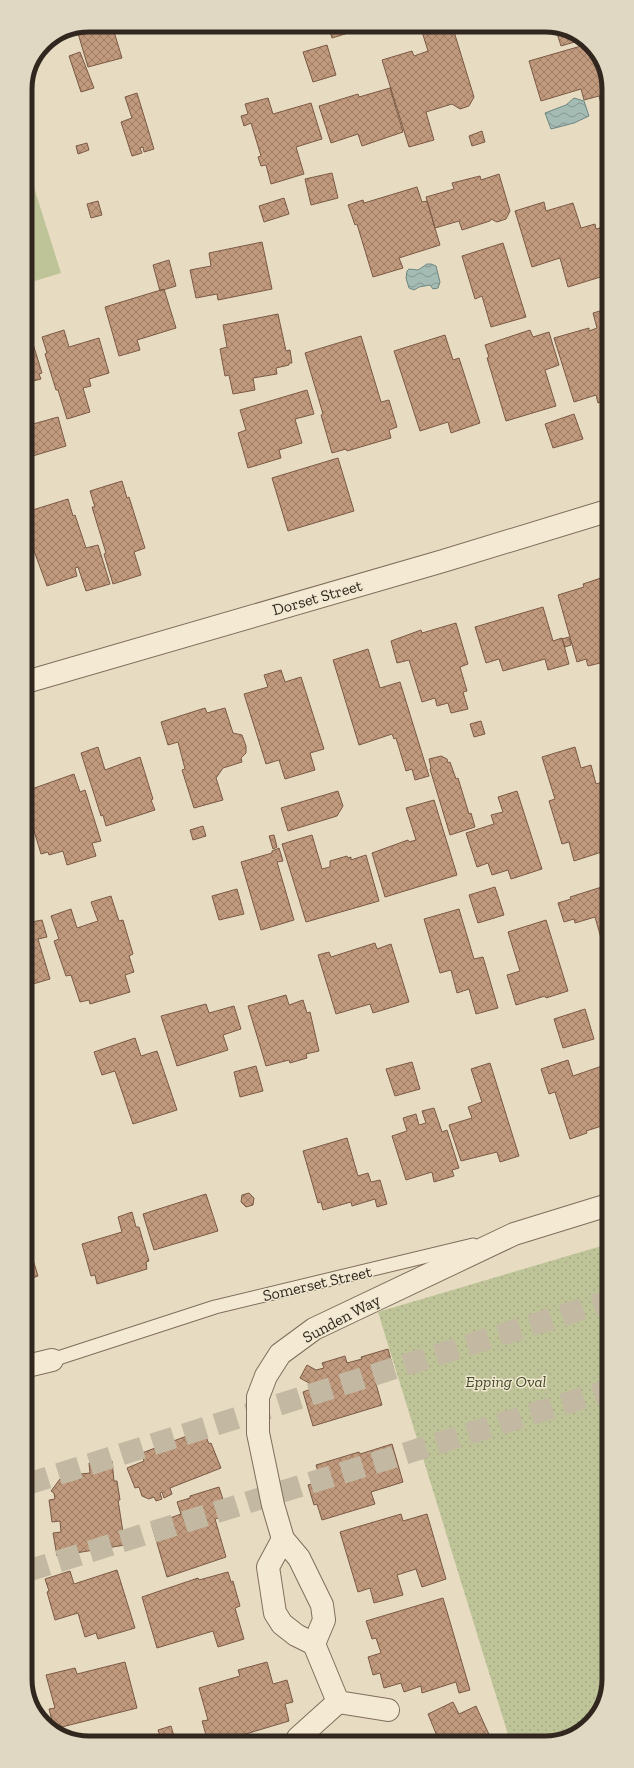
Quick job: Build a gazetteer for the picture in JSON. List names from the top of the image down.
{
  "streets": {
    "street": ["Dorset Street", "Somerset Street", "Sunden Way"]
  },
  "crossings": [
    ["Somerset Street", "Sunden Way"]
  ],
  "parks": ["Epping Oval"]
}
